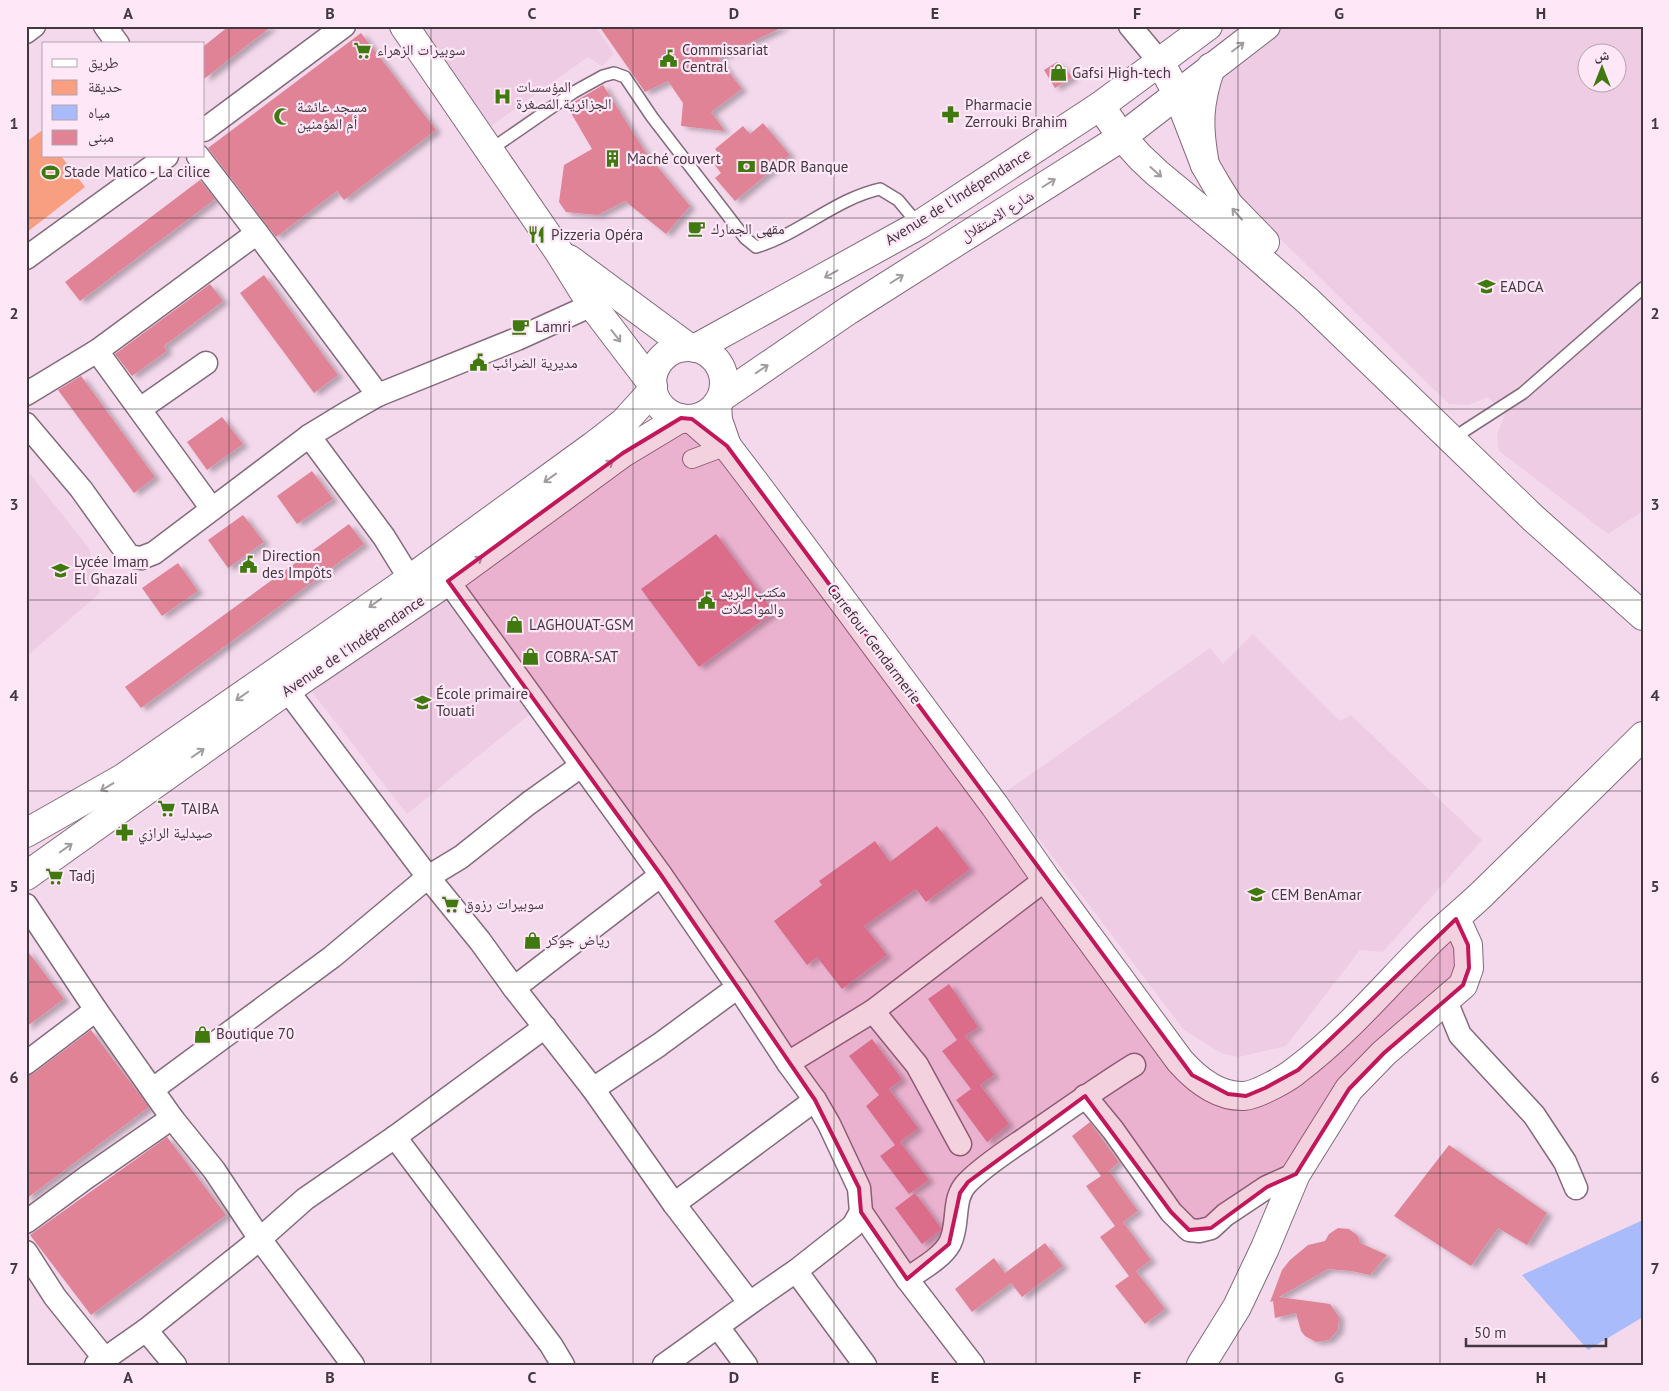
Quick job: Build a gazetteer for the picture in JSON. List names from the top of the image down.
{
  "streets": {
    "main road": ["Avenue de l'Indépendance", "شارع الاستقلال", "Carrefour Gendarmerie"]
  },
  "crossings": [
    ["Avenue de l'Indépendance", "شارع الاستقلال"],
    ["Avenue de l'Indépendance", "Carrefour Gendarmerie"],
    ["شارع الاستقلال", "Carrefour Gendarmerie"]
  ],
  "one_way": ["شارع الاستقلال"],
  "places": {
    "supermarket": [
      "سوبيرات الزهراء",
      "TAIBA",
      "Tadj",
      "سوبيرات رزوق"
    ],
    "public building": [
      "Commissariat Central",
      "مديرية الضرائب",
      "Direction des Impôts",
      "مكتب البريد والمواصلات"
    ],
    "shop": [
      "Gafsi High-tech",
      "LAGHOUAT-GSM",
      "COBRA-SAT",
      "رياض جوكر",
      "Boutique 70"
    ],
    "hospital": ["المؤسسات الجزائرية المصغرة"],
    "pharmacy": ["Pharmacie Zerrouki Brahim", "صيدلية الرازي"],
    "mosque": ["مسجد عائشة أم المؤمنين"],
    "building": ["Maché couvert"],
    "bank": ["BADR Banque"],
    "sports": ["Stade Matico - La cilice"],
    "cafe": ["مقهى الجمارك", "Lamri"],
    "restaurant": ["Pizzeria Opéra"],
    "school or university": [
      "EADCA",
      "Lycée Imam El Ghazali",
      "École primaire Touati",
      "CEM BenAmar"
    ]
  },
  "legend": [
    "طريق",
    "حديقة",
    "مياه",
    "مبنى"
  ],
  "scale_bar": "50 m",
  "north": "top",
  "grid": {
    "columns": [
      "A",
      "B",
      "C",
      "D",
      "E",
      "F",
      "G",
      "H"
    ],
    "rows": [
      "1",
      "2",
      "3",
      "4",
      "5",
      "6",
      "7"
    ]
  }
}
